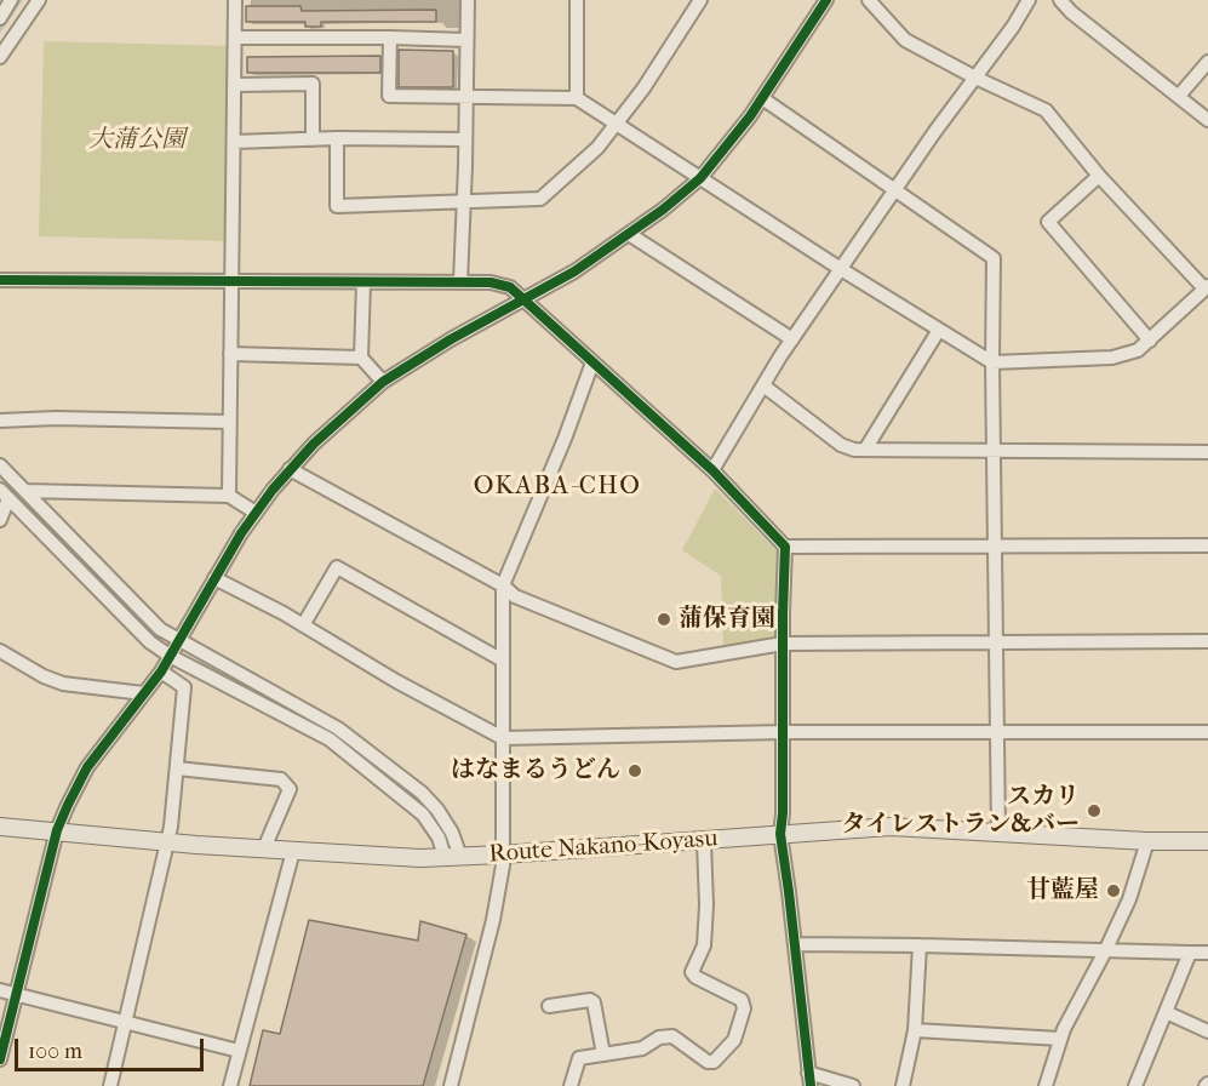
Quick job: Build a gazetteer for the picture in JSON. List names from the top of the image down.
{
  "streets": {
    "main road": ["Route Nakano-Koyasu"]
  },
  "districts": ["OKABA-CHO"],
  "parks": ["大蒲公園"],
  "places": [
    "蒲保育園",
    "はなまるうどん",
    "スカリ タイレストラン&バー",
    "甘藍屋"
  ],
  "scale_bar": "100 m"
}
